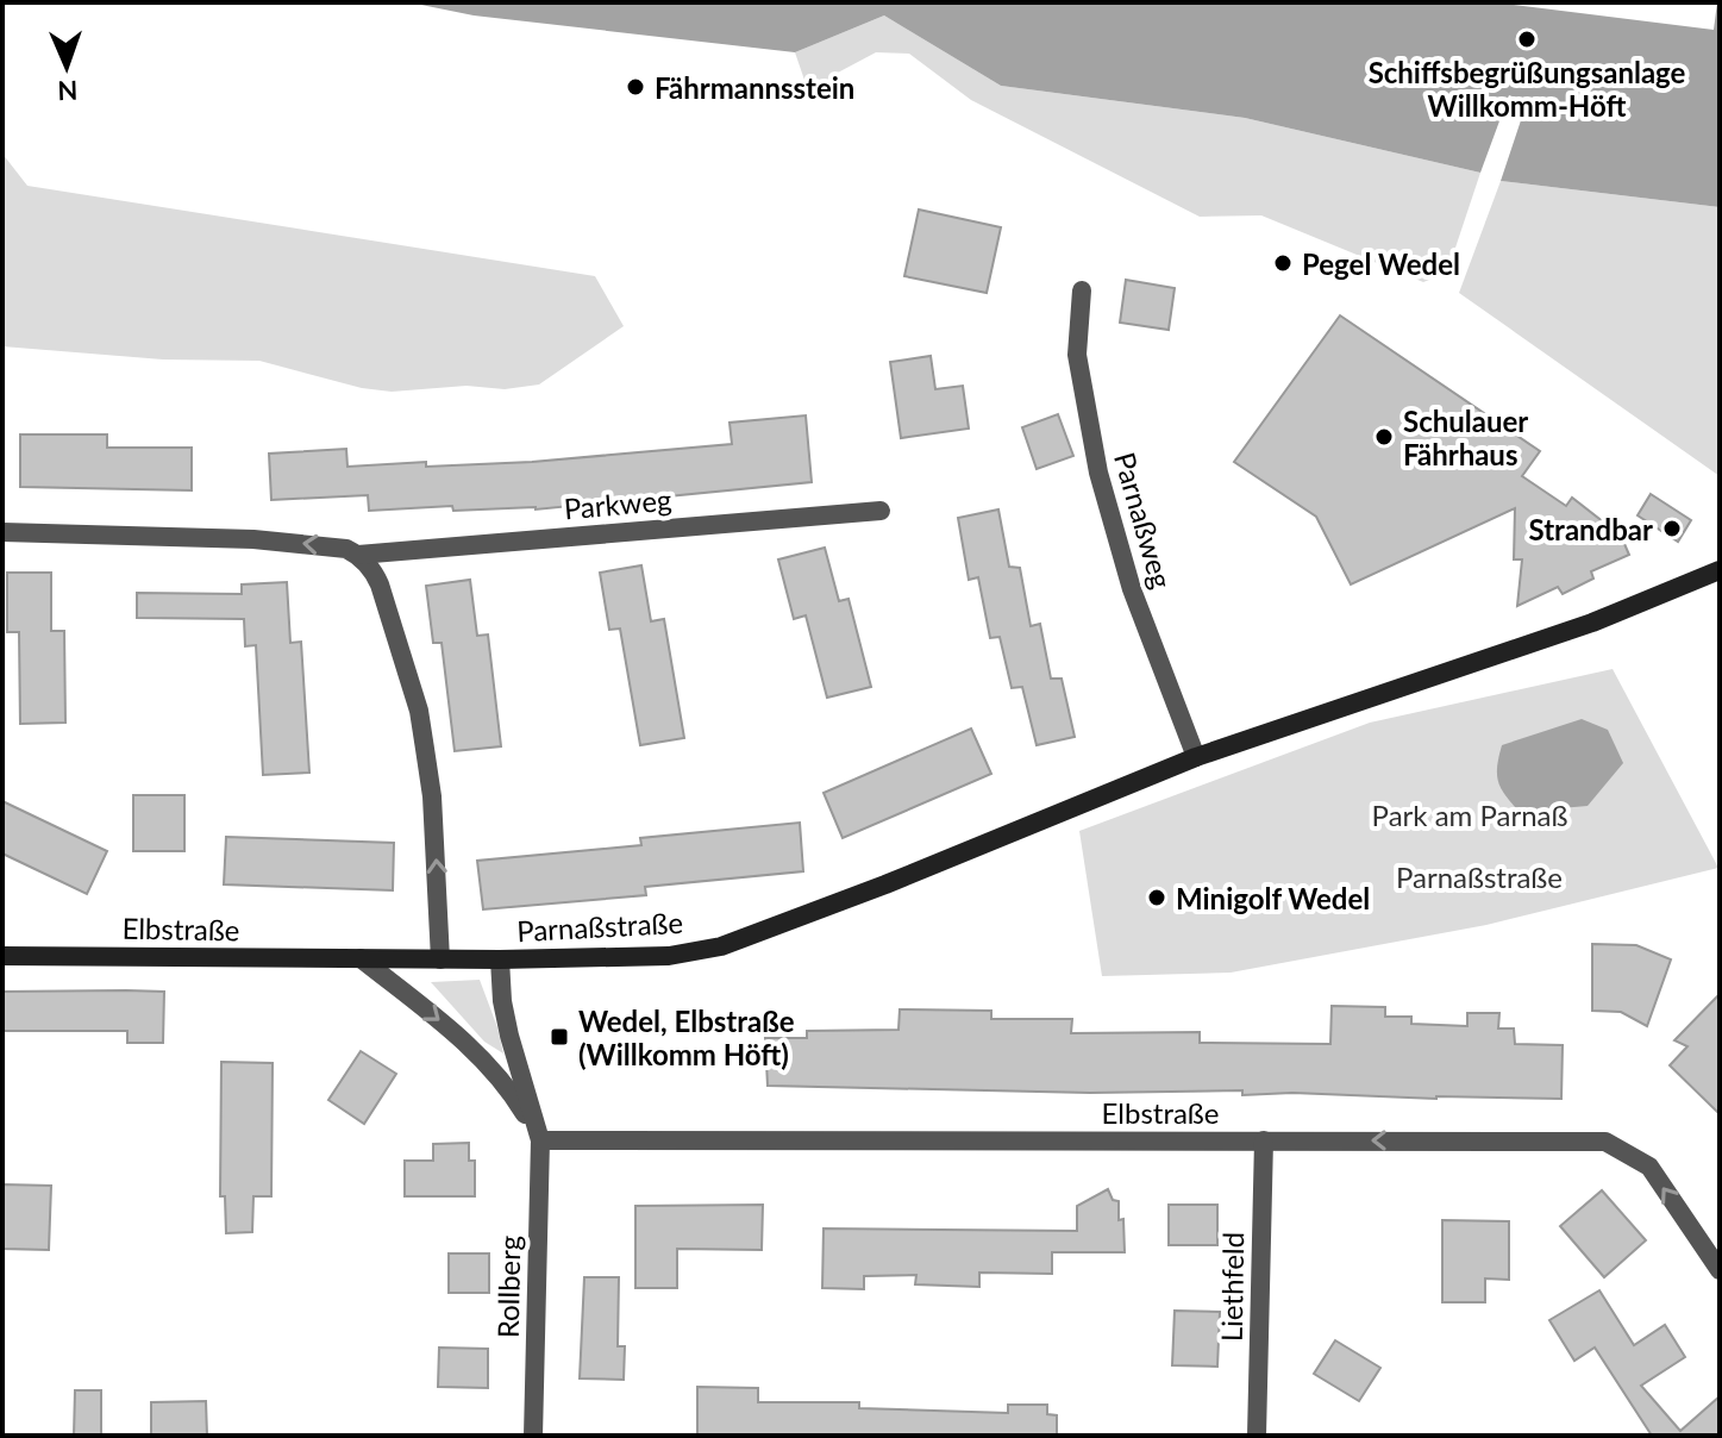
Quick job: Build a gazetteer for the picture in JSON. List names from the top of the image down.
{
  "streets": {
    "street": [
      "Parkweg",
      "Parnaßweg",
      "Parnaßstraße",
      "Elbstraße",
      "Rollberg",
      "Liethfeld"
    ]
  },
  "crossings": [
    ["Parnaßweg", "Parnaßstraße"],
    ["Parnaßstraße", "Elbstraße"],
    ["Elbstraße", "Rollberg"],
    ["Elbstraße", "Liethfeld"]
  ],
  "one_way": ["Parkweg"],
  "parks": ["Park am Parnaß", "Parnaßstraße"],
  "places": {
    "other": [
      "Schiffsbegrüßungsanlage Willkomm-Höft",
      "Fährmannsstein",
      "Pegel Wedel",
      "Schulauer Fährhaus",
      "Strandbar",
      "Minigolf Wedel"
    ],
    "transit": ["Wedel, Elbstraße (Willkomm Höft)"]
  },
  "north": "bottom"
}
